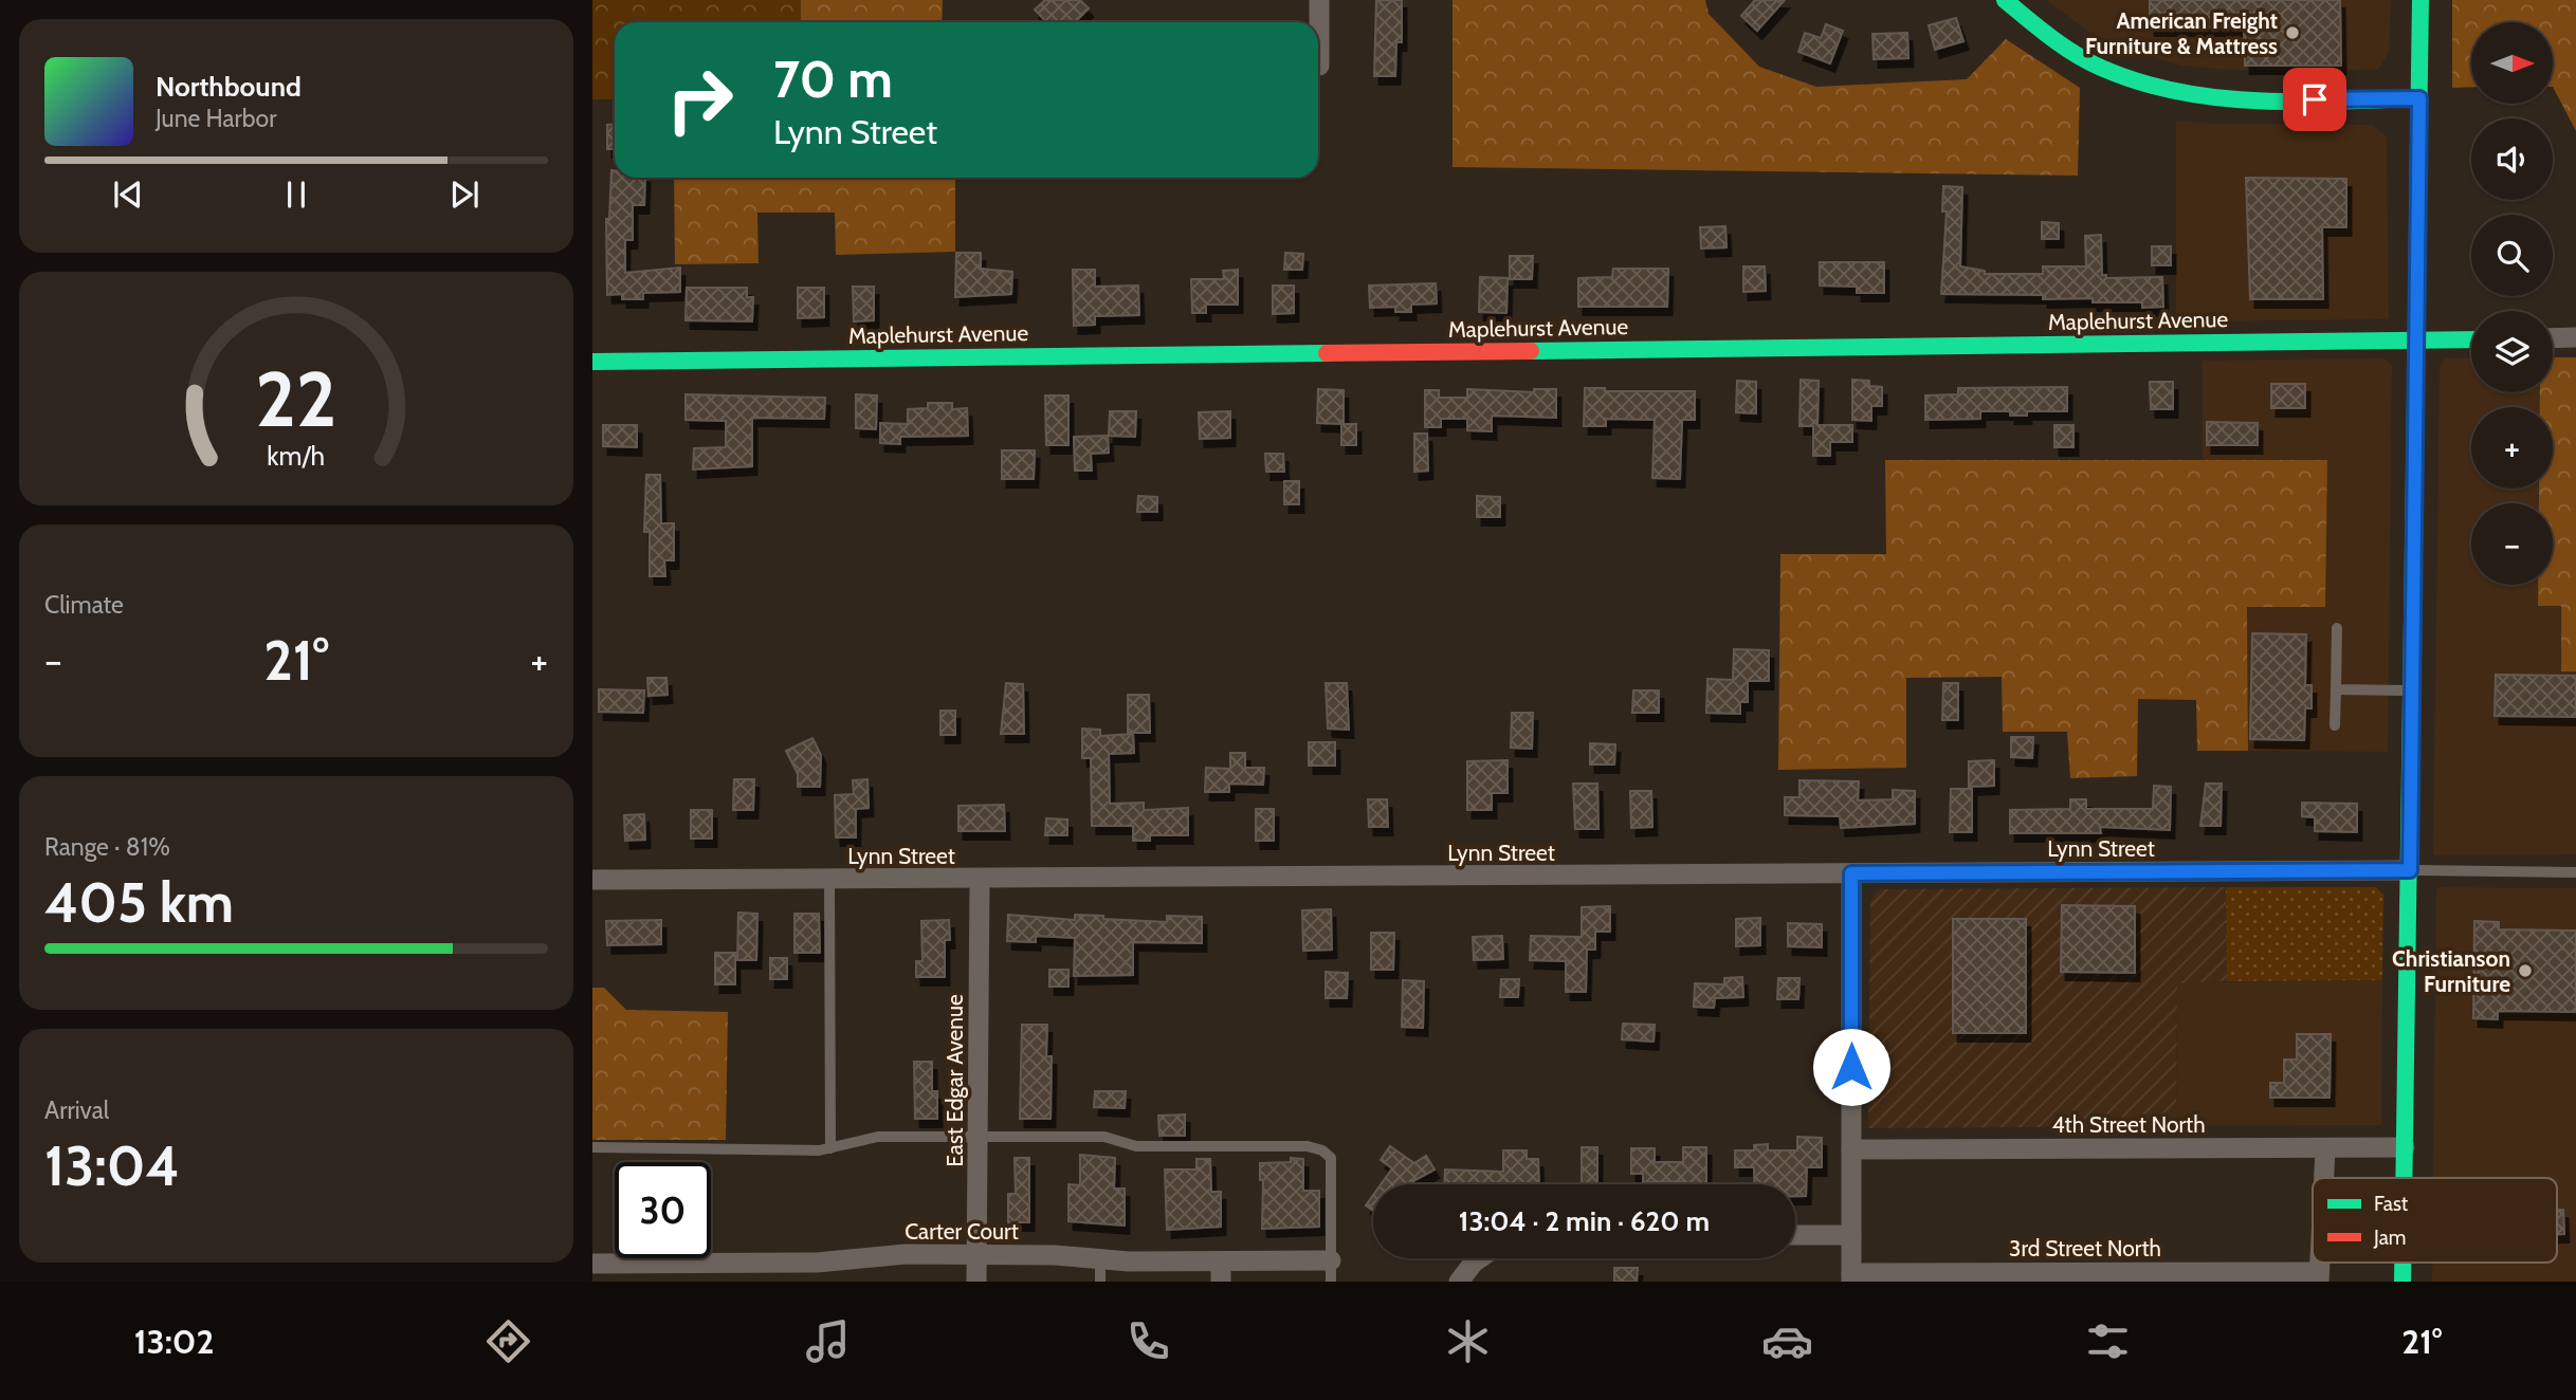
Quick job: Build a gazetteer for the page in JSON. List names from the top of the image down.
{
  "streets": {
    "street": [
      "Maplehurst Avenue",
      "Lynn Street",
      "East Edgar Avenue",
      "4th Street North",
      "Carter Court",
      "3rd Street North"
    ]
  },
  "crossings": [
    ["Lynn Street", "East Edgar Avenue"],
    ["East Edgar Avenue", "Carter Court"]
  ],
  "places": ["American Freight Furniture & Mattress", "Christianson Furniture"],
  "legend": ["Fast", "Jam"],
  "north": "right",
  "page": {
    "map_buttons": ["+", "−"],
    "turn": ["70 m", "Lynn Street"],
    "song": ["Northbound", "June Harbor"],
    "tile": [
      "Climate",
      ["Range · 81%", "405 km"],
      ["Arrival", "13:04"]
    ],
    "heat": ["−", "21°", "+"],
    "limit": "30",
    "trip": "13:04 · 2 min · 620 m",
    "tabs": ["13:02", "21°"],
    "gauge": ["22", "km/h"]
  }
}
